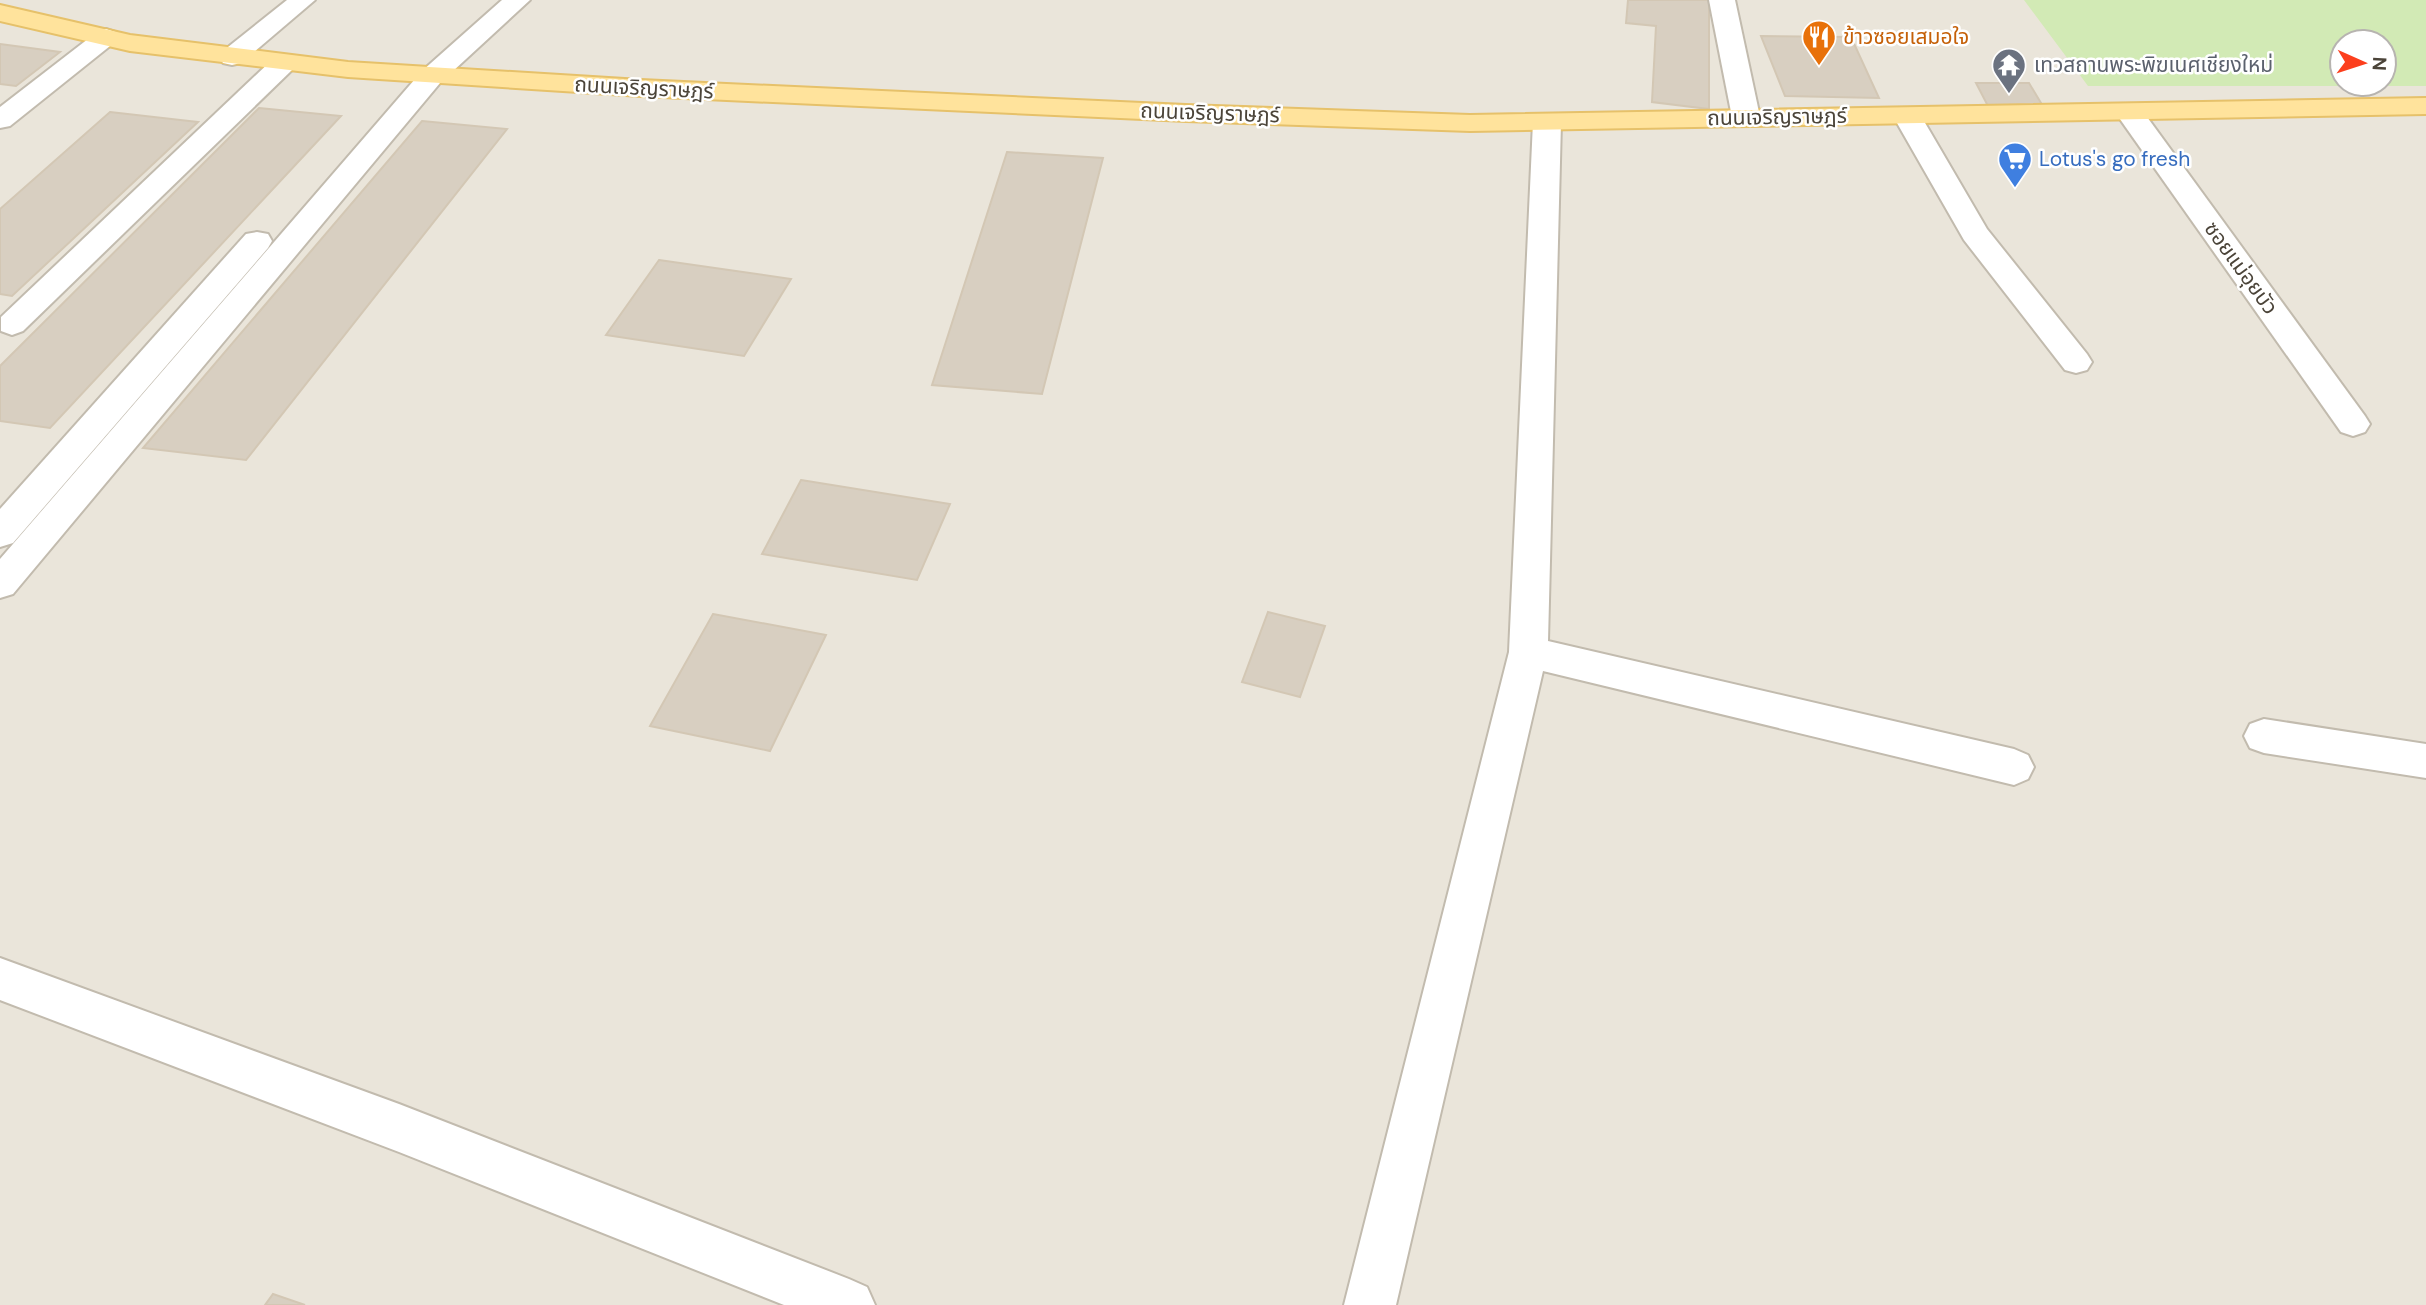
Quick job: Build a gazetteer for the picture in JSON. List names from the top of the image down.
{
  "streets": {
    "main road": ["ถนนเจริญราษฎร์"],
    "street": ["ซอยแม่อุยบัว"]
  },
  "crossings": [
    ["ถนนเจริญราษฎร์", "ซอยแม่อุยบัว"]
  ],
  "places": {
    "restaurant": ["ข้าวซอยเสมอใจ"],
    "temple": ["เทวสถานพระพิฆเนศเชียงใหม่"],
    "supermarket": ["Lotus's go fresh"]
  },
  "north": "right"
}
